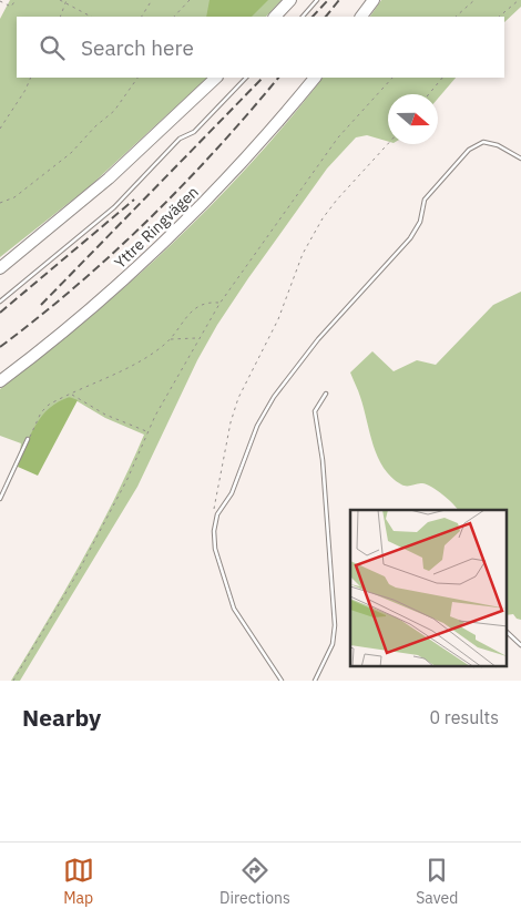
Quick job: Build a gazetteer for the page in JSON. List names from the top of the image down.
{
  "streets": {
    "highway": ["Yttre Ringvägen"]
  },
  "north": "right",
  "page": {
    "search": "Search here",
    "heading": ["Nearby", "0 results"],
    "nav": ["Map", "Directions", "Saved"]
  }
}
